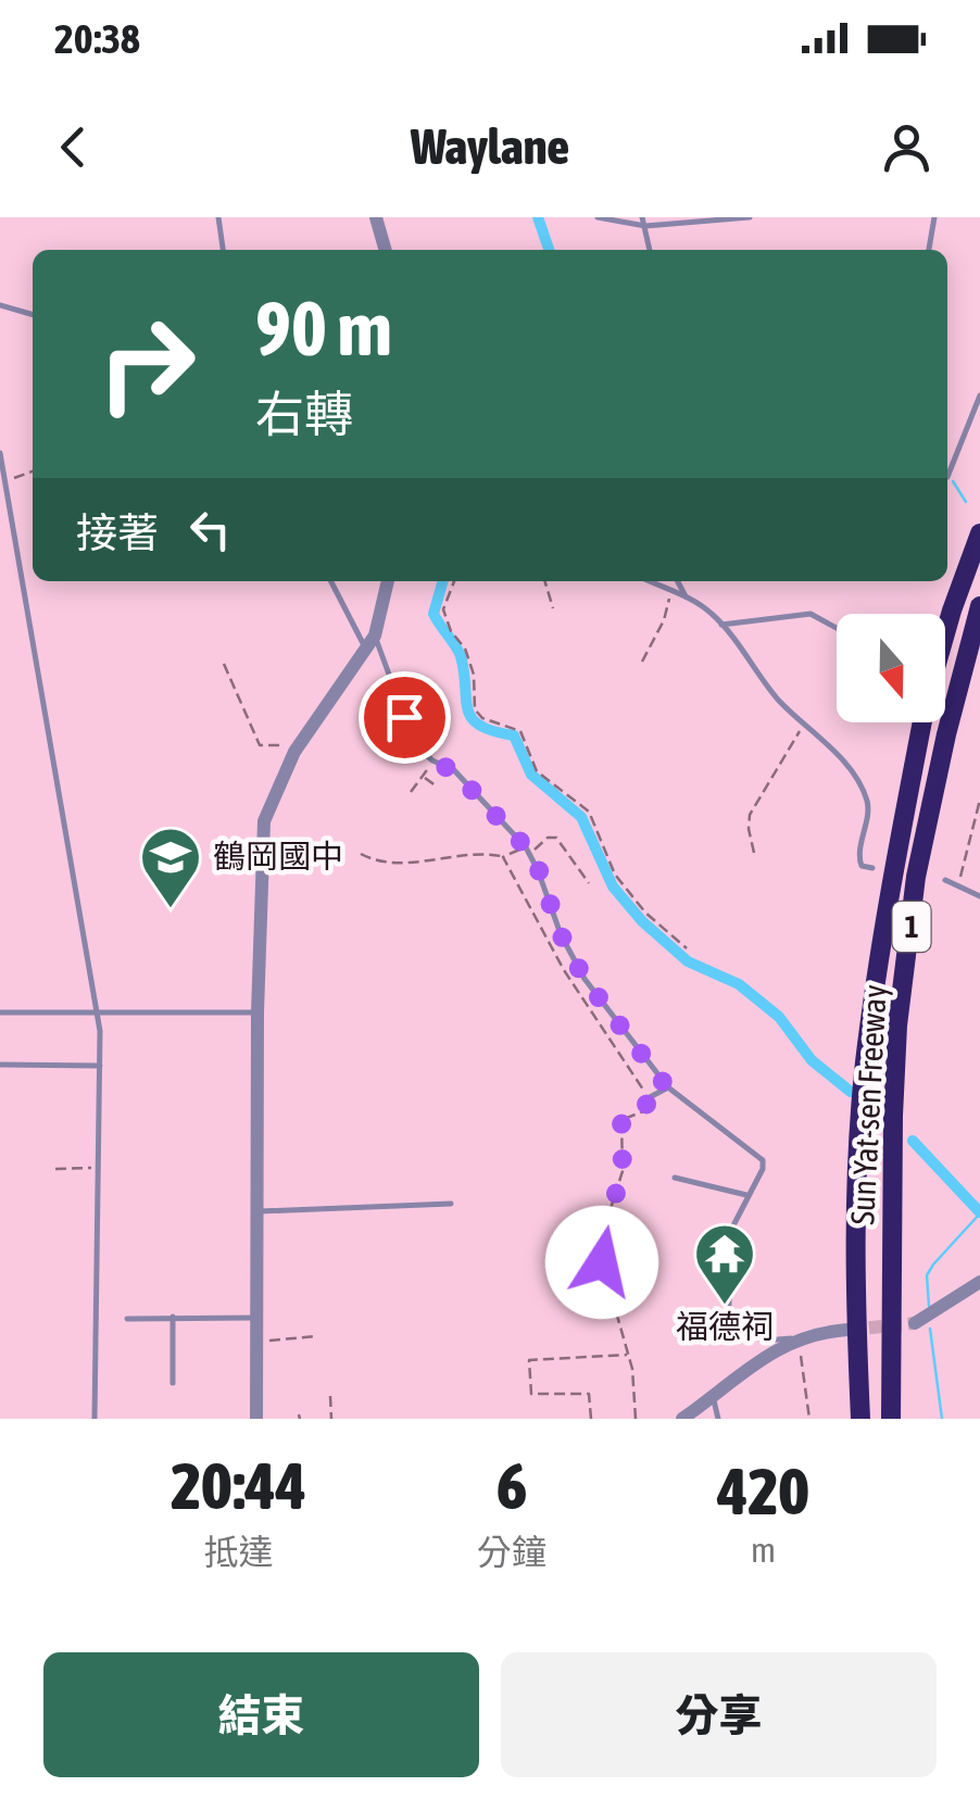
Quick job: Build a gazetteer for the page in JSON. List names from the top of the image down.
{
  "streets": {
    "highway": ["1", "Sun Yat-sen Freeway"]
  },
  "places": {
    "school or university": ["鶴岡國中"],
    "temple": ["福德祠"]
  },
  "north": "bottom",
  "page": {
    "status": "20:38",
    "header": "Waylane",
    "turn": ["90 m", "右轉"],
    "then": "接著",
    "eta": [
      "20:44",
      "抵達",
      "6",
      "分鐘",
      "420",
      "m"
    ],
    "buttons": ["結束", "分享"]
  }
}
